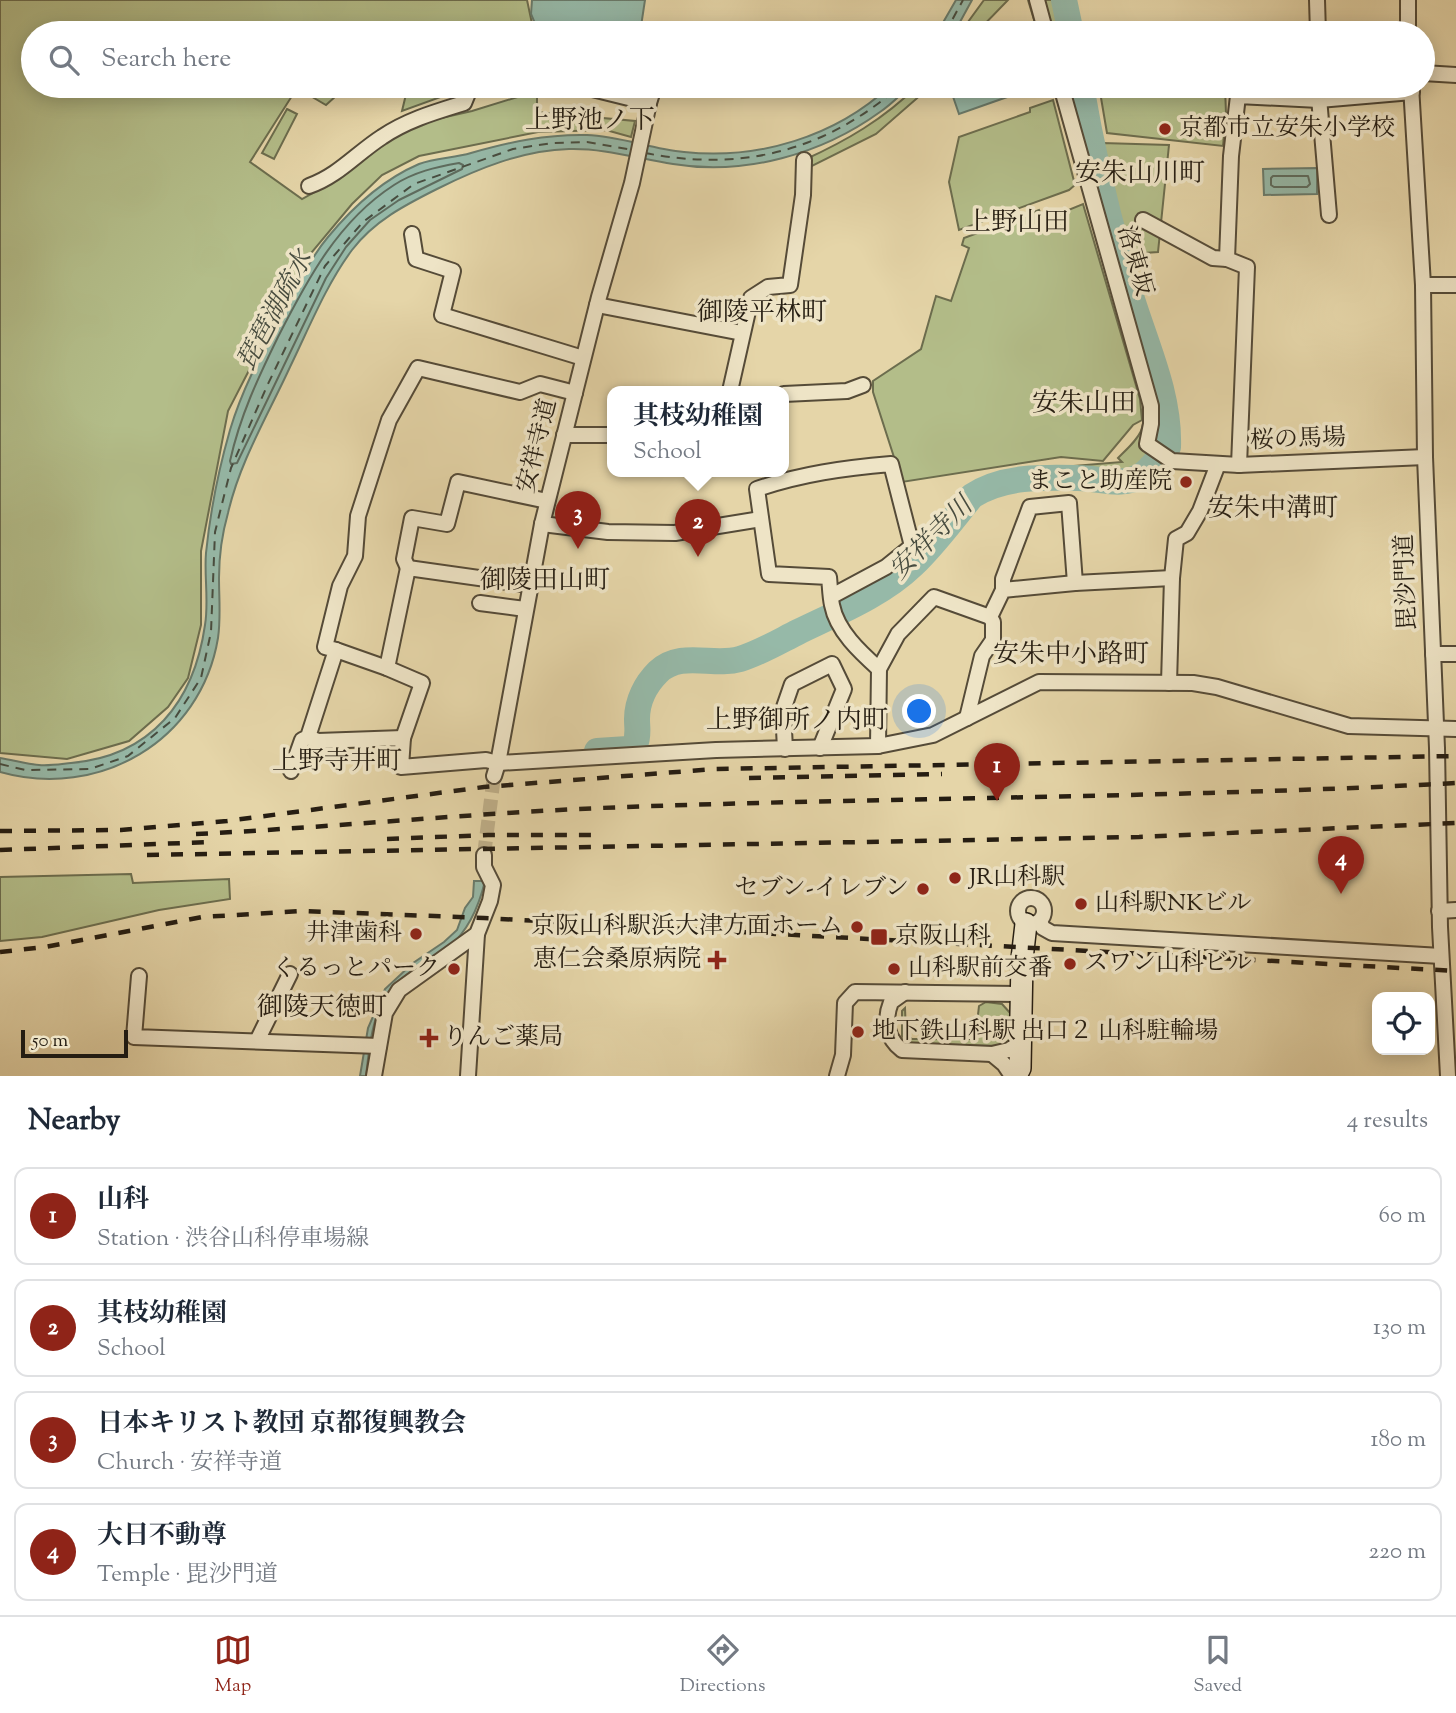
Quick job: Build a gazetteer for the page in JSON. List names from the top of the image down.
{
  "streets": {
    "street": [
      "洛東坂",
      "桜の馬場",
      "安祥寺道",
      "毘沙門道"
    ]
  },
  "crossings": [
    ["洛東坂", "桜の馬場"],
    ["桜の馬場", "毘沙門道"]
  ],
  "districts": [
    "上野池ノ下",
    "安朱山川町",
    "上野山田",
    "御陵平林町",
    "安朱山田",
    "安朱中溝町",
    "御陵田山町",
    "安朱中小路町",
    "上野御所ノ内町",
    "上野寺井町",
    "御陵天徳町"
  ],
  "water": ["琵琶湖疏水", "安祥寺川"],
  "places": {
    "other": [
      "京都市立安朱小学校",
      "まこと助産院",
      "JR山科駅",
      "セブン-イレブン",
      "山科駅NKビル",
      "京阪山科駅浜大津方面ホーム",
      "井津歯科",
      "スワン山科ビル",
      "くるっとパーク",
      "山科駅前交番",
      "地下鉄山科駅 出口２ 山科駐輪場"
    ],
    "transit": ["京阪山科"],
    "health": ["恵仁会桑原病院", "りんご薬局"]
  },
  "scale_bar": "50 m",
  "page": {
    "search": "Search here",
    "popup": ["其枝幼稚園", "School"],
    "pins": [
      "3",
      "2",
      "1",
      "4"
    ],
    "scale": "50 m",
    "heading": ["Nearby", "4 results"],
    "list": [
      {
        "mark": "1",
        "name": "山科",
        "note": "Station · 渋谷山科停車場線",
        "value": "60 m"
      },
      {
        "mark": "2",
        "name": "其枝幼稚園",
        "note": "School",
        "value": "130 m"
      },
      {
        "mark": "3",
        "name": "日本キリスト教団 京都復興教会",
        "note": "Church · 安祥寺道",
        "value": "180 m"
      },
      {
        "mark": "4",
        "name": "大日不動尊",
        "note": "Temple · 毘沙門道",
        "value": "220 m"
      }
    ],
    "nav": ["Map", "Directions", "Saved"]
  }
}
